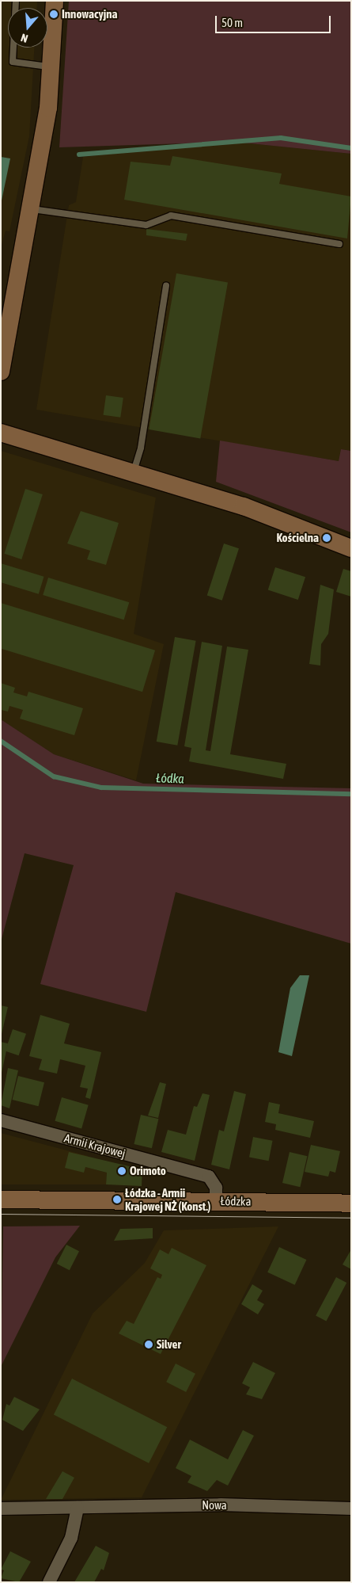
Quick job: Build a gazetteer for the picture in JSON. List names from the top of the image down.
{
  "streets": {
    "street": ["Armii Krajowej", "Łódzka", "Nowa"]
  },
  "crossings": [
    ["Armii Krajowej", "Łódzka"]
  ],
  "water": ["Łódka"],
  "places": [
    "Innowacyjna",
    "Kościelna",
    "Orimoto",
    "Łódzka - Armii Krajowej NŻ (Konst.)",
    "Silver"
  ],
  "scale_bar": "50 m",
  "north": "bottom"
}
